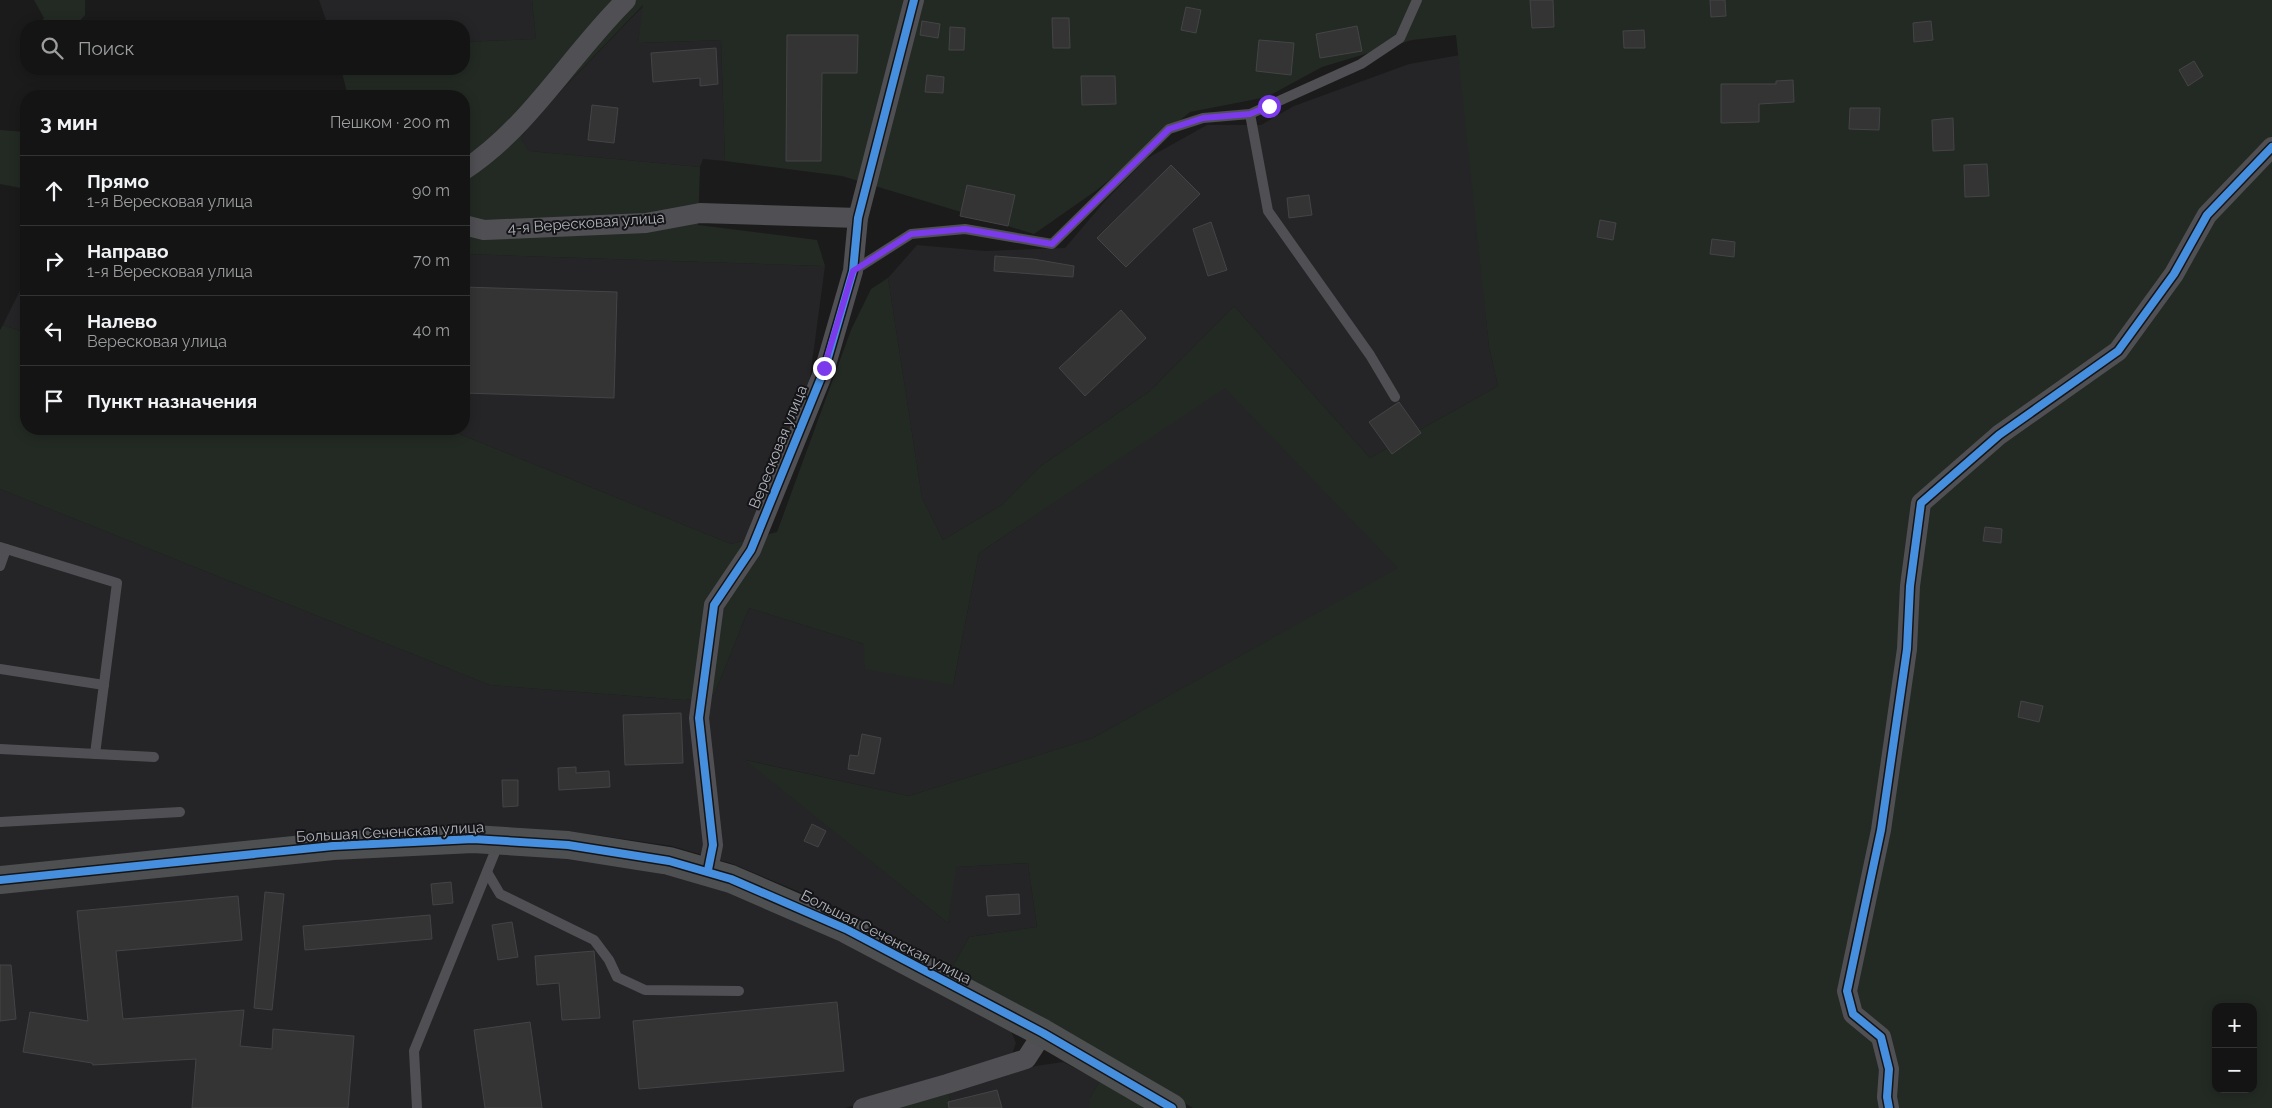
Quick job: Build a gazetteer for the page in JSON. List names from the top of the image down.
{
  "streets": {
    "street": ["4-я Вересковая улица", "Вересковая улица", "Большая Сеченская улица"]
  },
  "crossings": [
    ["4-я Вересковая улица", "Вересковая улица"],
    ["Вересковая улица", "Большая Сеченская улица"]
  ],
  "page": {
    "search": "Поиск",
    "heading": ["3 мин", "Пешком · 200 m"],
    "list": [
      ["Прямо", "1-я Вересковая улица", "90 m"],
      ["Направо", "1-я Вересковая улица", "70 m"],
      ["Налево", "Вересковая улица", "40 m"],
      "Пункт назначения"
    ],
    "map_buttons": ["+", "−"]
  }
}
